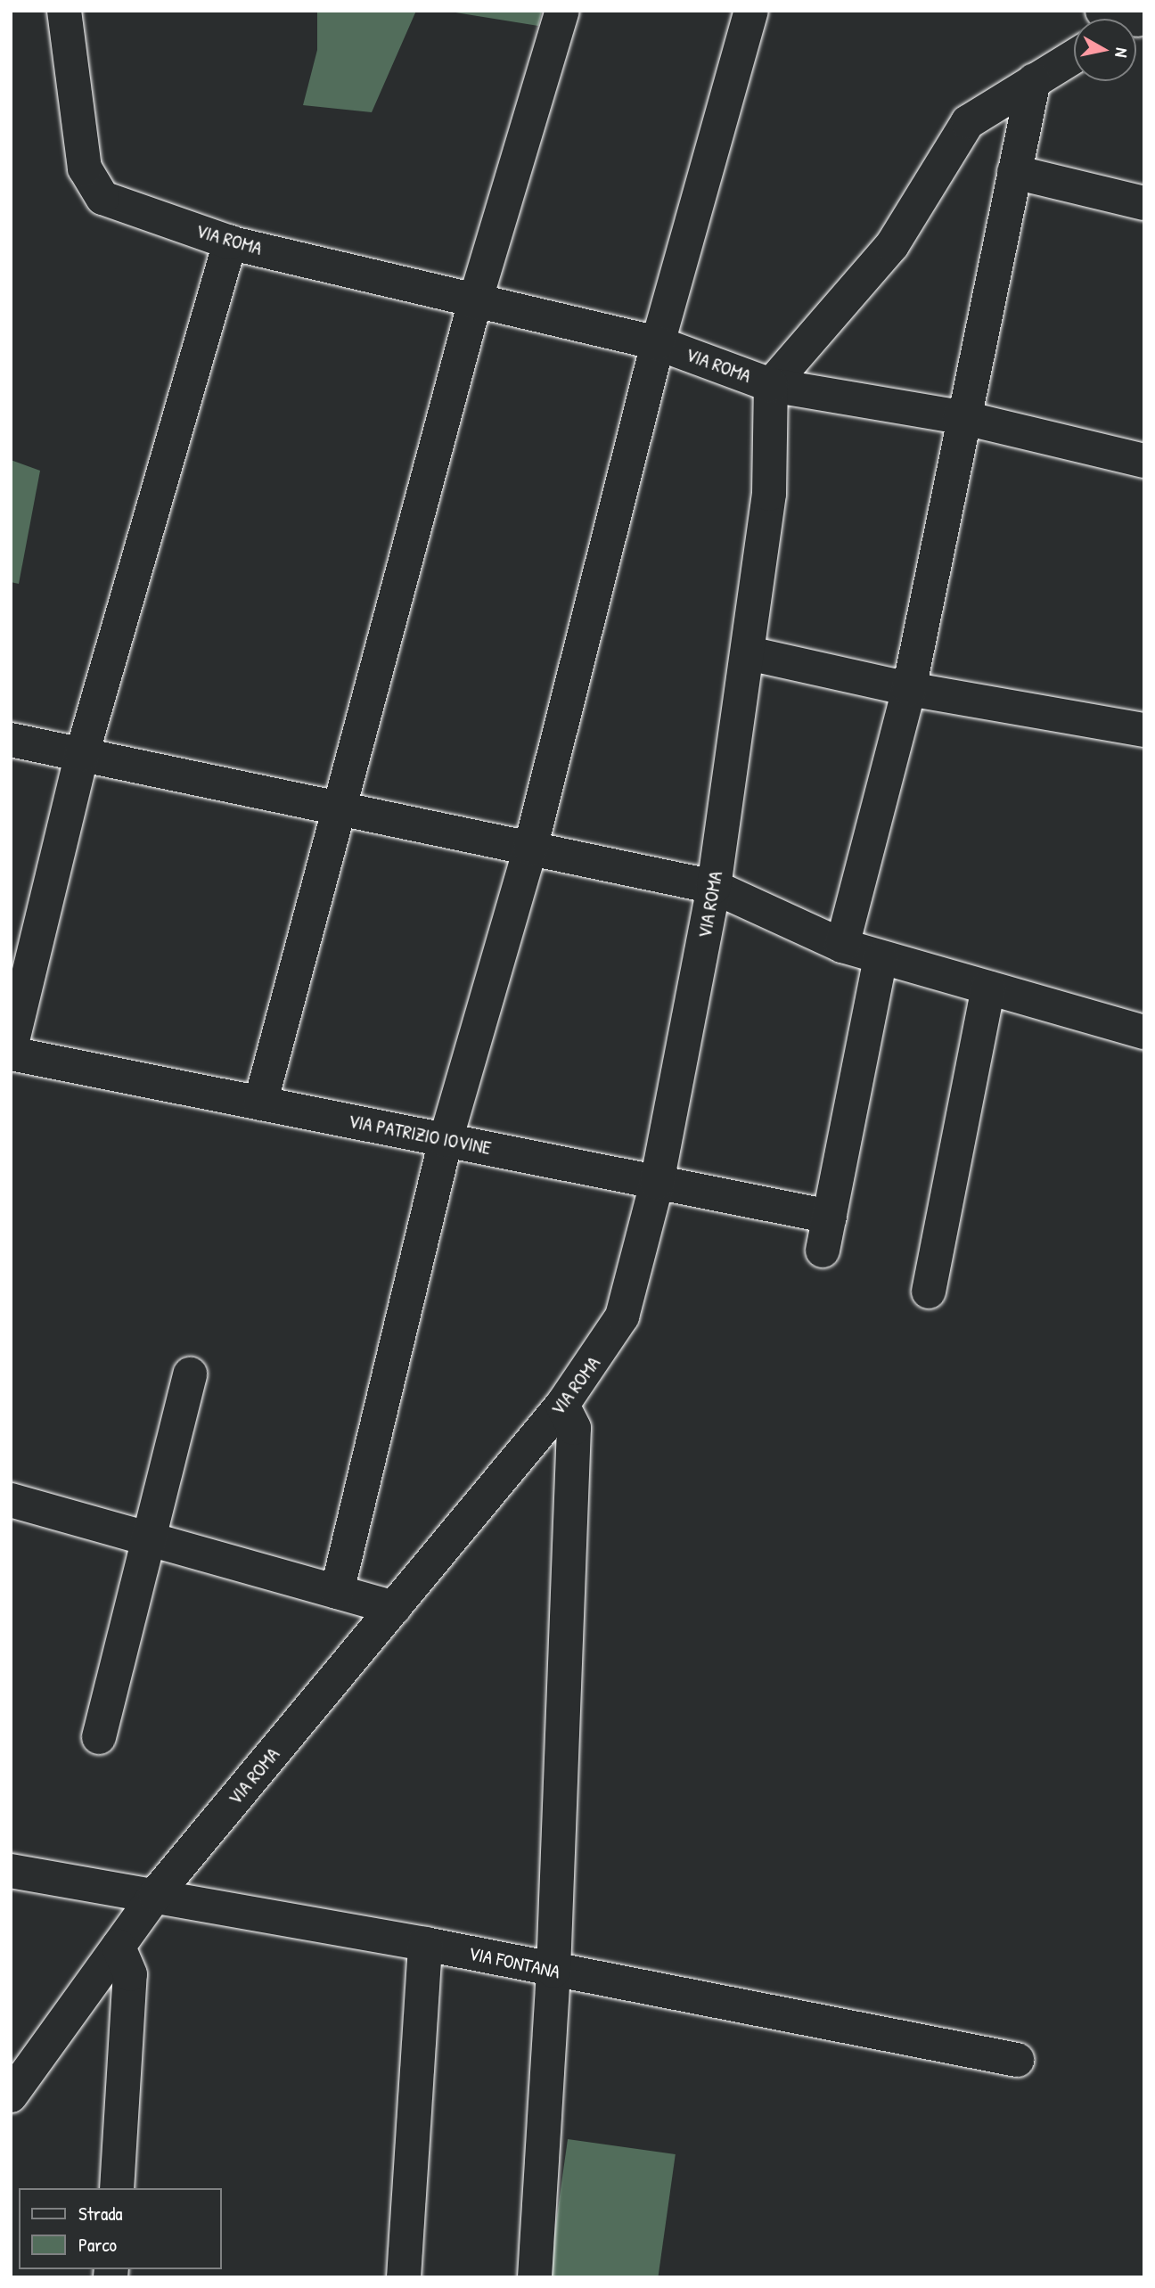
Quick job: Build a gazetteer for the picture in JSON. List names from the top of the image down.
{
  "streets": {
    "street": ["VIA ROMA", "VIA PATRIZIO IOVINE", "VIA FONTANA"]
  },
  "crossings": [
    ["VIA ROMA", "VIA PATRIZIO IOVINE"],
    ["VIA ROMA", "VIA FONTANA"]
  ],
  "legend": ["Strada", "Parco"],
  "north": "right"
}
